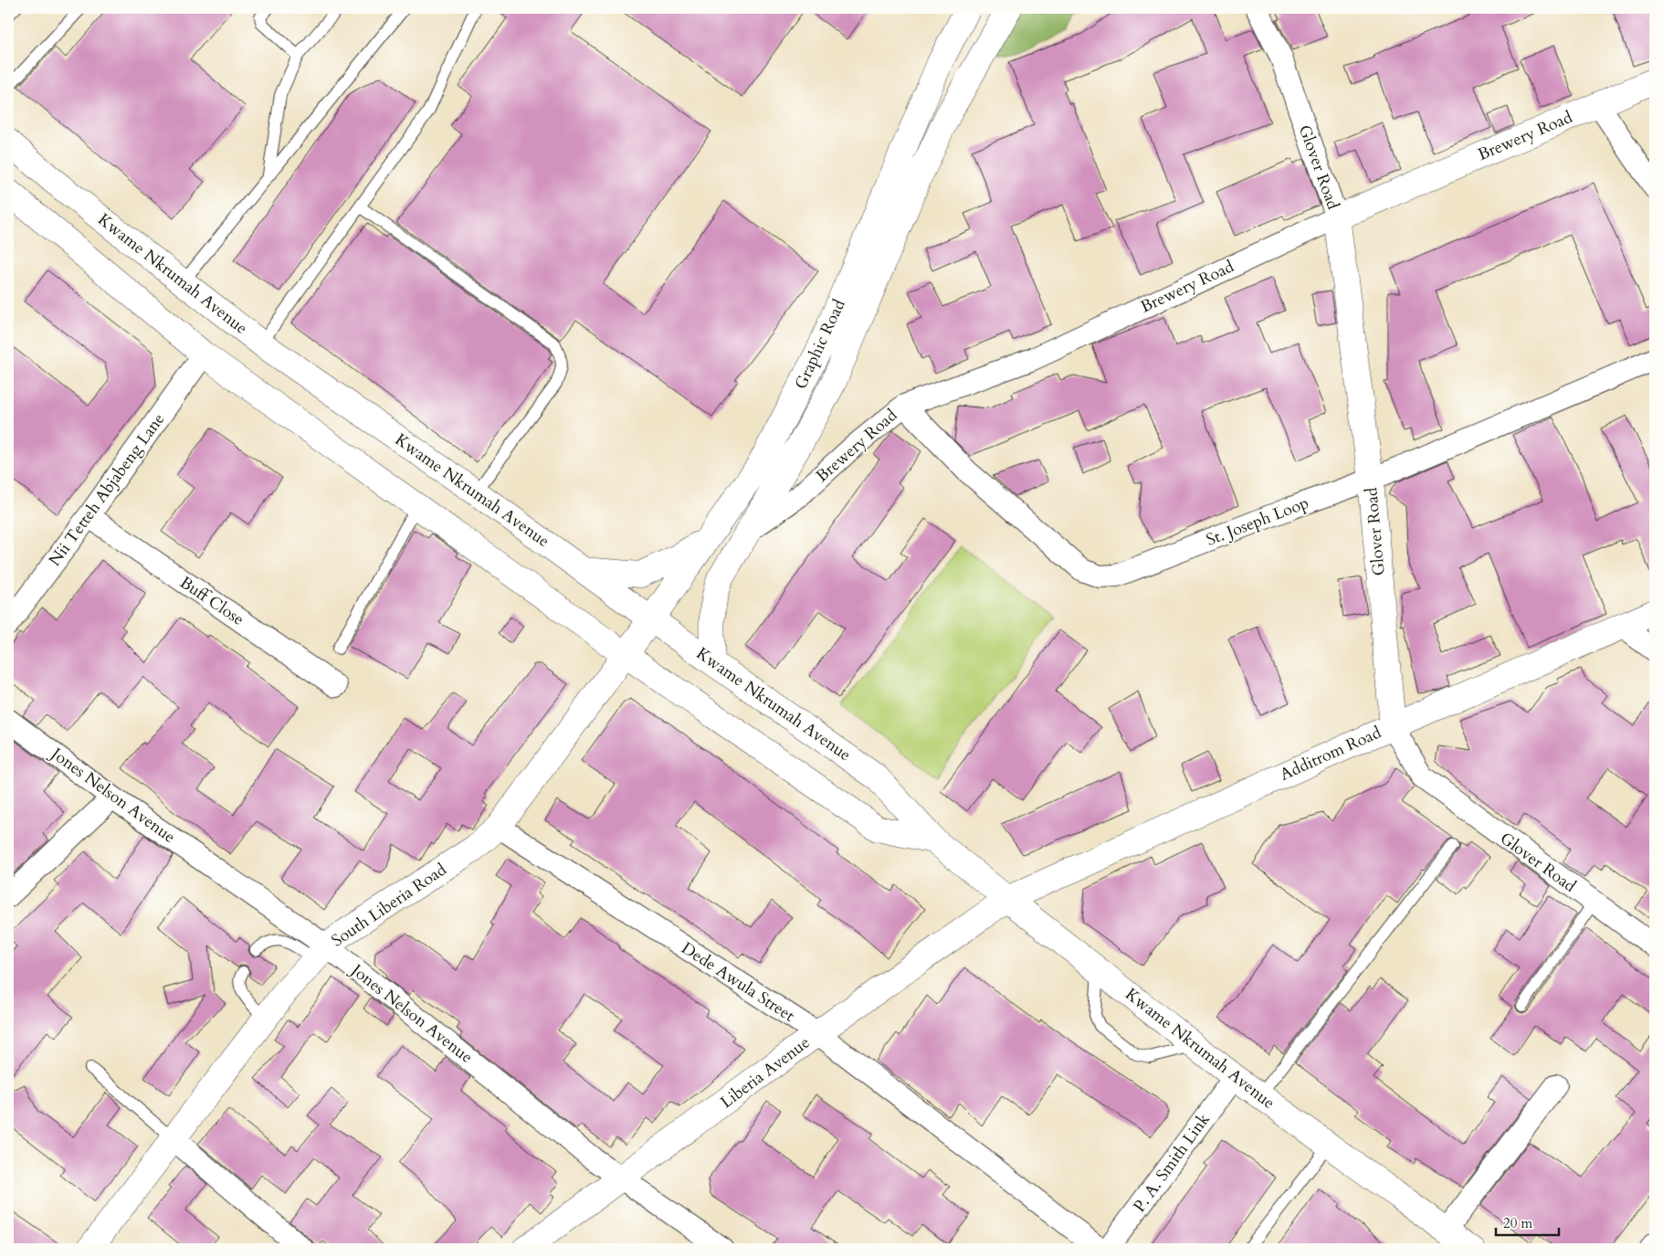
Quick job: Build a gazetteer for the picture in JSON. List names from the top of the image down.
{
  "streets": {
    "main road": [
      "Brewery Road",
      "Glover Road",
      "Kwame Nkrumah Avenue",
      "Graphic Road",
      "Additrom Road",
      "South Liberia Road",
      "Liberia Avenue"
    ],
    "street": [
      "Nii Tetteh Abjabeng Lane",
      "St. Joseph Loop",
      "Buff Close",
      "Jones Nelson Avenue",
      "Dede Awula Street",
      "P. A. Smith Link"
    ]
  },
  "crossings": [
    ["Brewery Road", "Glover Road"],
    ["Brewery Road", "Graphic Road"],
    ["Brewery Road", "St. Joseph Loop"],
    ["Glover Road", "St. Joseph Loop"],
    ["Glover Road", "Additrom Road"],
    ["Kwame Nkrumah Avenue", "Graphic Road"],
    ["Kwame Nkrumah Avenue", "Nii Tetteh Abjabeng Lane"],
    ["Kwame Nkrumah Avenue", "Additrom Road"],
    ["Kwame Nkrumah Avenue", "South Liberia Road"],
    ["Kwame Nkrumah Avenue", "Liberia Avenue"],
    ["Kwame Nkrumah Avenue", "P. A. Smith Link"],
    ["Graphic Road", "South Liberia Road"],
    ["Nii Tetteh Abjabeng Lane", "Buff Close"],
    ["Additrom Road", "Liberia Avenue"],
    ["Jones Nelson Avenue", "South Liberia Road"],
    ["Jones Nelson Avenue", "Liberia Avenue"],
    ["South Liberia Road", "Dede Awula Street"],
    ["Dede Awula Street", "Liberia Avenue"]
  ],
  "scale_bar": "20 m"
}
